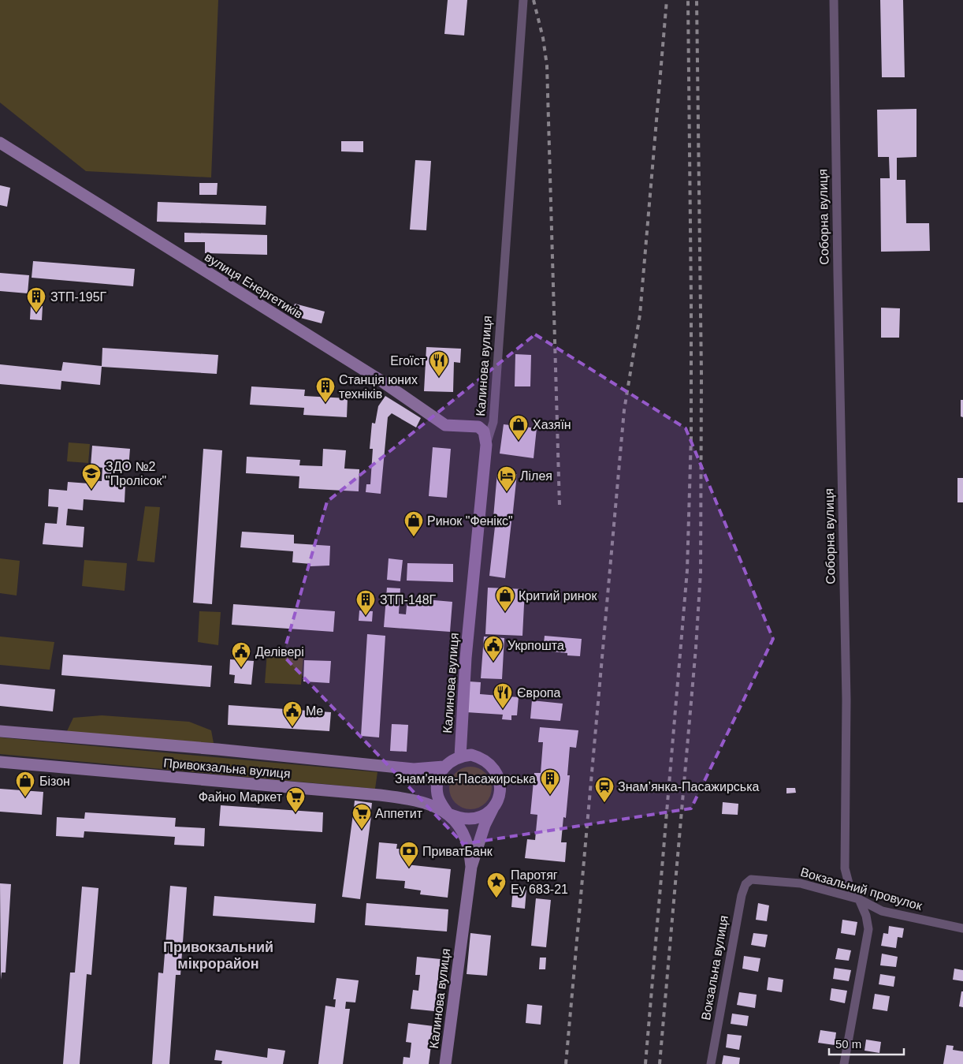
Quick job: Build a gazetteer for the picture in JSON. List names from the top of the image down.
{
  "streets": {
    "street": [
      "Соборна вулиця",
      "вулиця Енергетиків",
      "Калинова вулиця",
      "Привокзальна вулиця",
      "Вокзальний провулок",
      "Вокзальна вулиця"
    ]
  },
  "crossings": [
    ["Соборна вулиця", "Вокзальний провулок"],
    ["вулиця Енергетиків", "Калинова вулиця"],
    ["Калинова вулиця", "Привокзальна вулиця"],
    ["Вокзальний провулок", "Вокзальна вулиця"]
  ],
  "districts": ["Привокзальний мікрорайон"],
  "places": {
    "building": [
      "ЗТП-195Г",
      "Станція юних техніків",
      "ЗТП-148Г",
      "Знам'янка-Пасажирська"
    ],
    "restaurant": ["Егоїст", "Європа"],
    "shop": [
      "Хазяїн",
      "Ринок \"Фенікс\"",
      "Критий ринок",
      "Бізон"
    ],
    "school or university": ["ЗДО №2 \"Пролісок\""],
    "hotel": ["Лілея"],
    "public building": ["Укрпошта", "Делівері", "Me"],
    "station": ["Знам’янка-Пасажирська"],
    "supermarket": ["Файно Маркет", "Аппетит"],
    "bank": ["ПриватБанк"],
    "place": ["Паротяг Еу 683-21"]
  },
  "scale_bar": "50 m"
}
